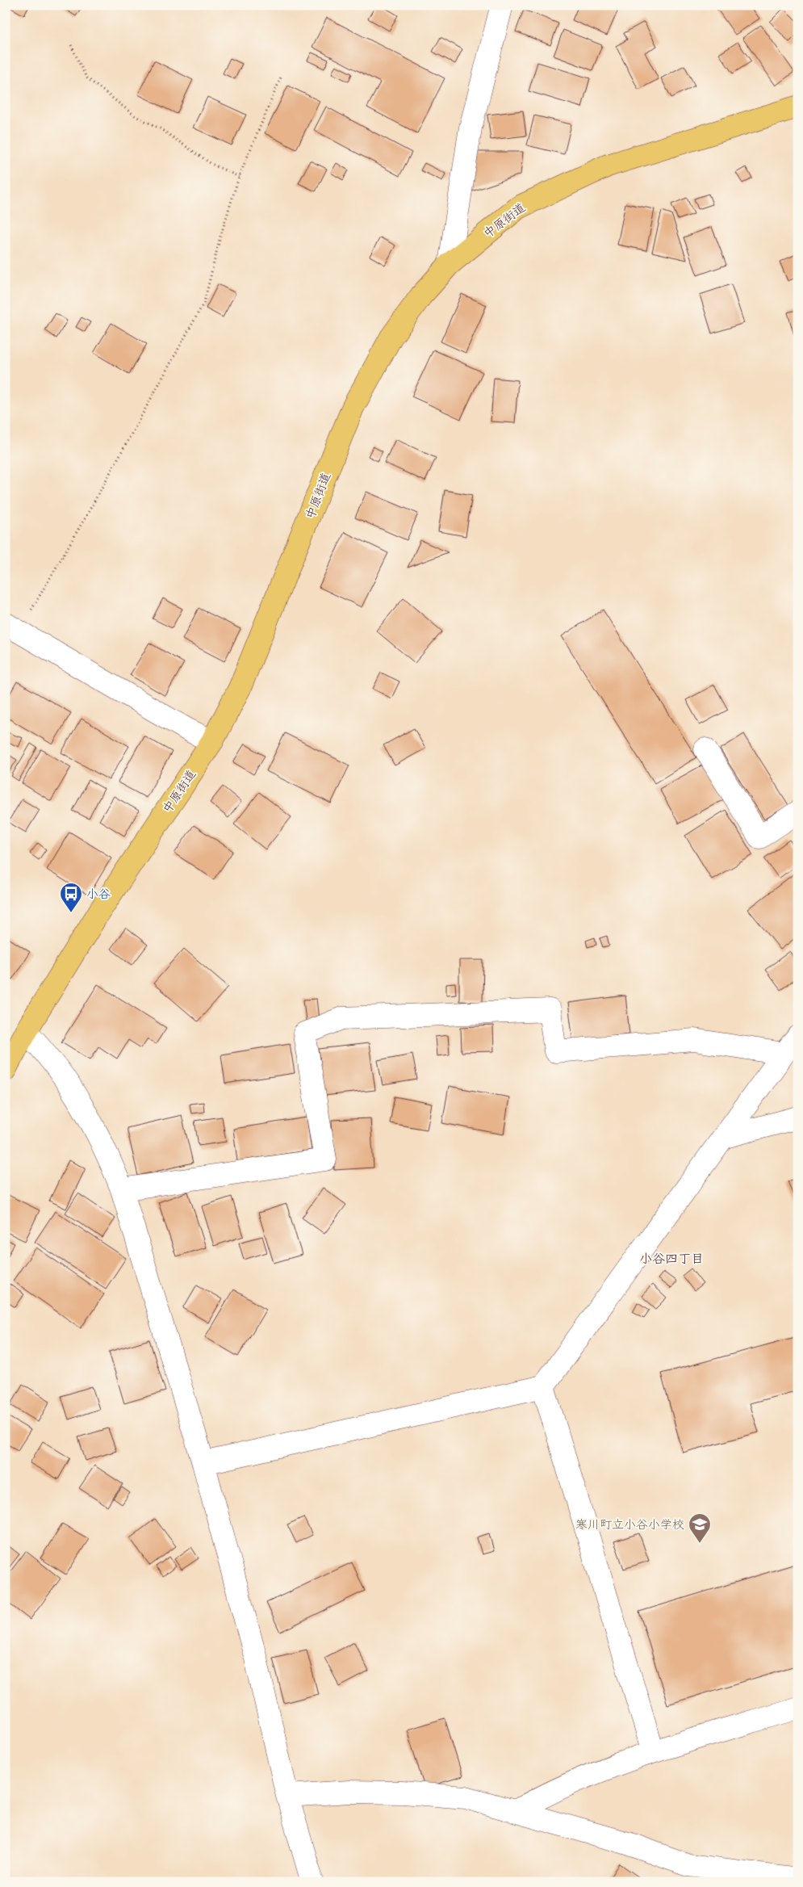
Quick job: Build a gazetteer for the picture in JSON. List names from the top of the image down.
{
  "streets": {
    "main road": ["中原街道"]
  },
  "districts": ["小谷四丁目"],
  "places": {
    "bus stop": ["小谷"],
    "school or university": ["寒川町立小谷小学校"]
  }
}
